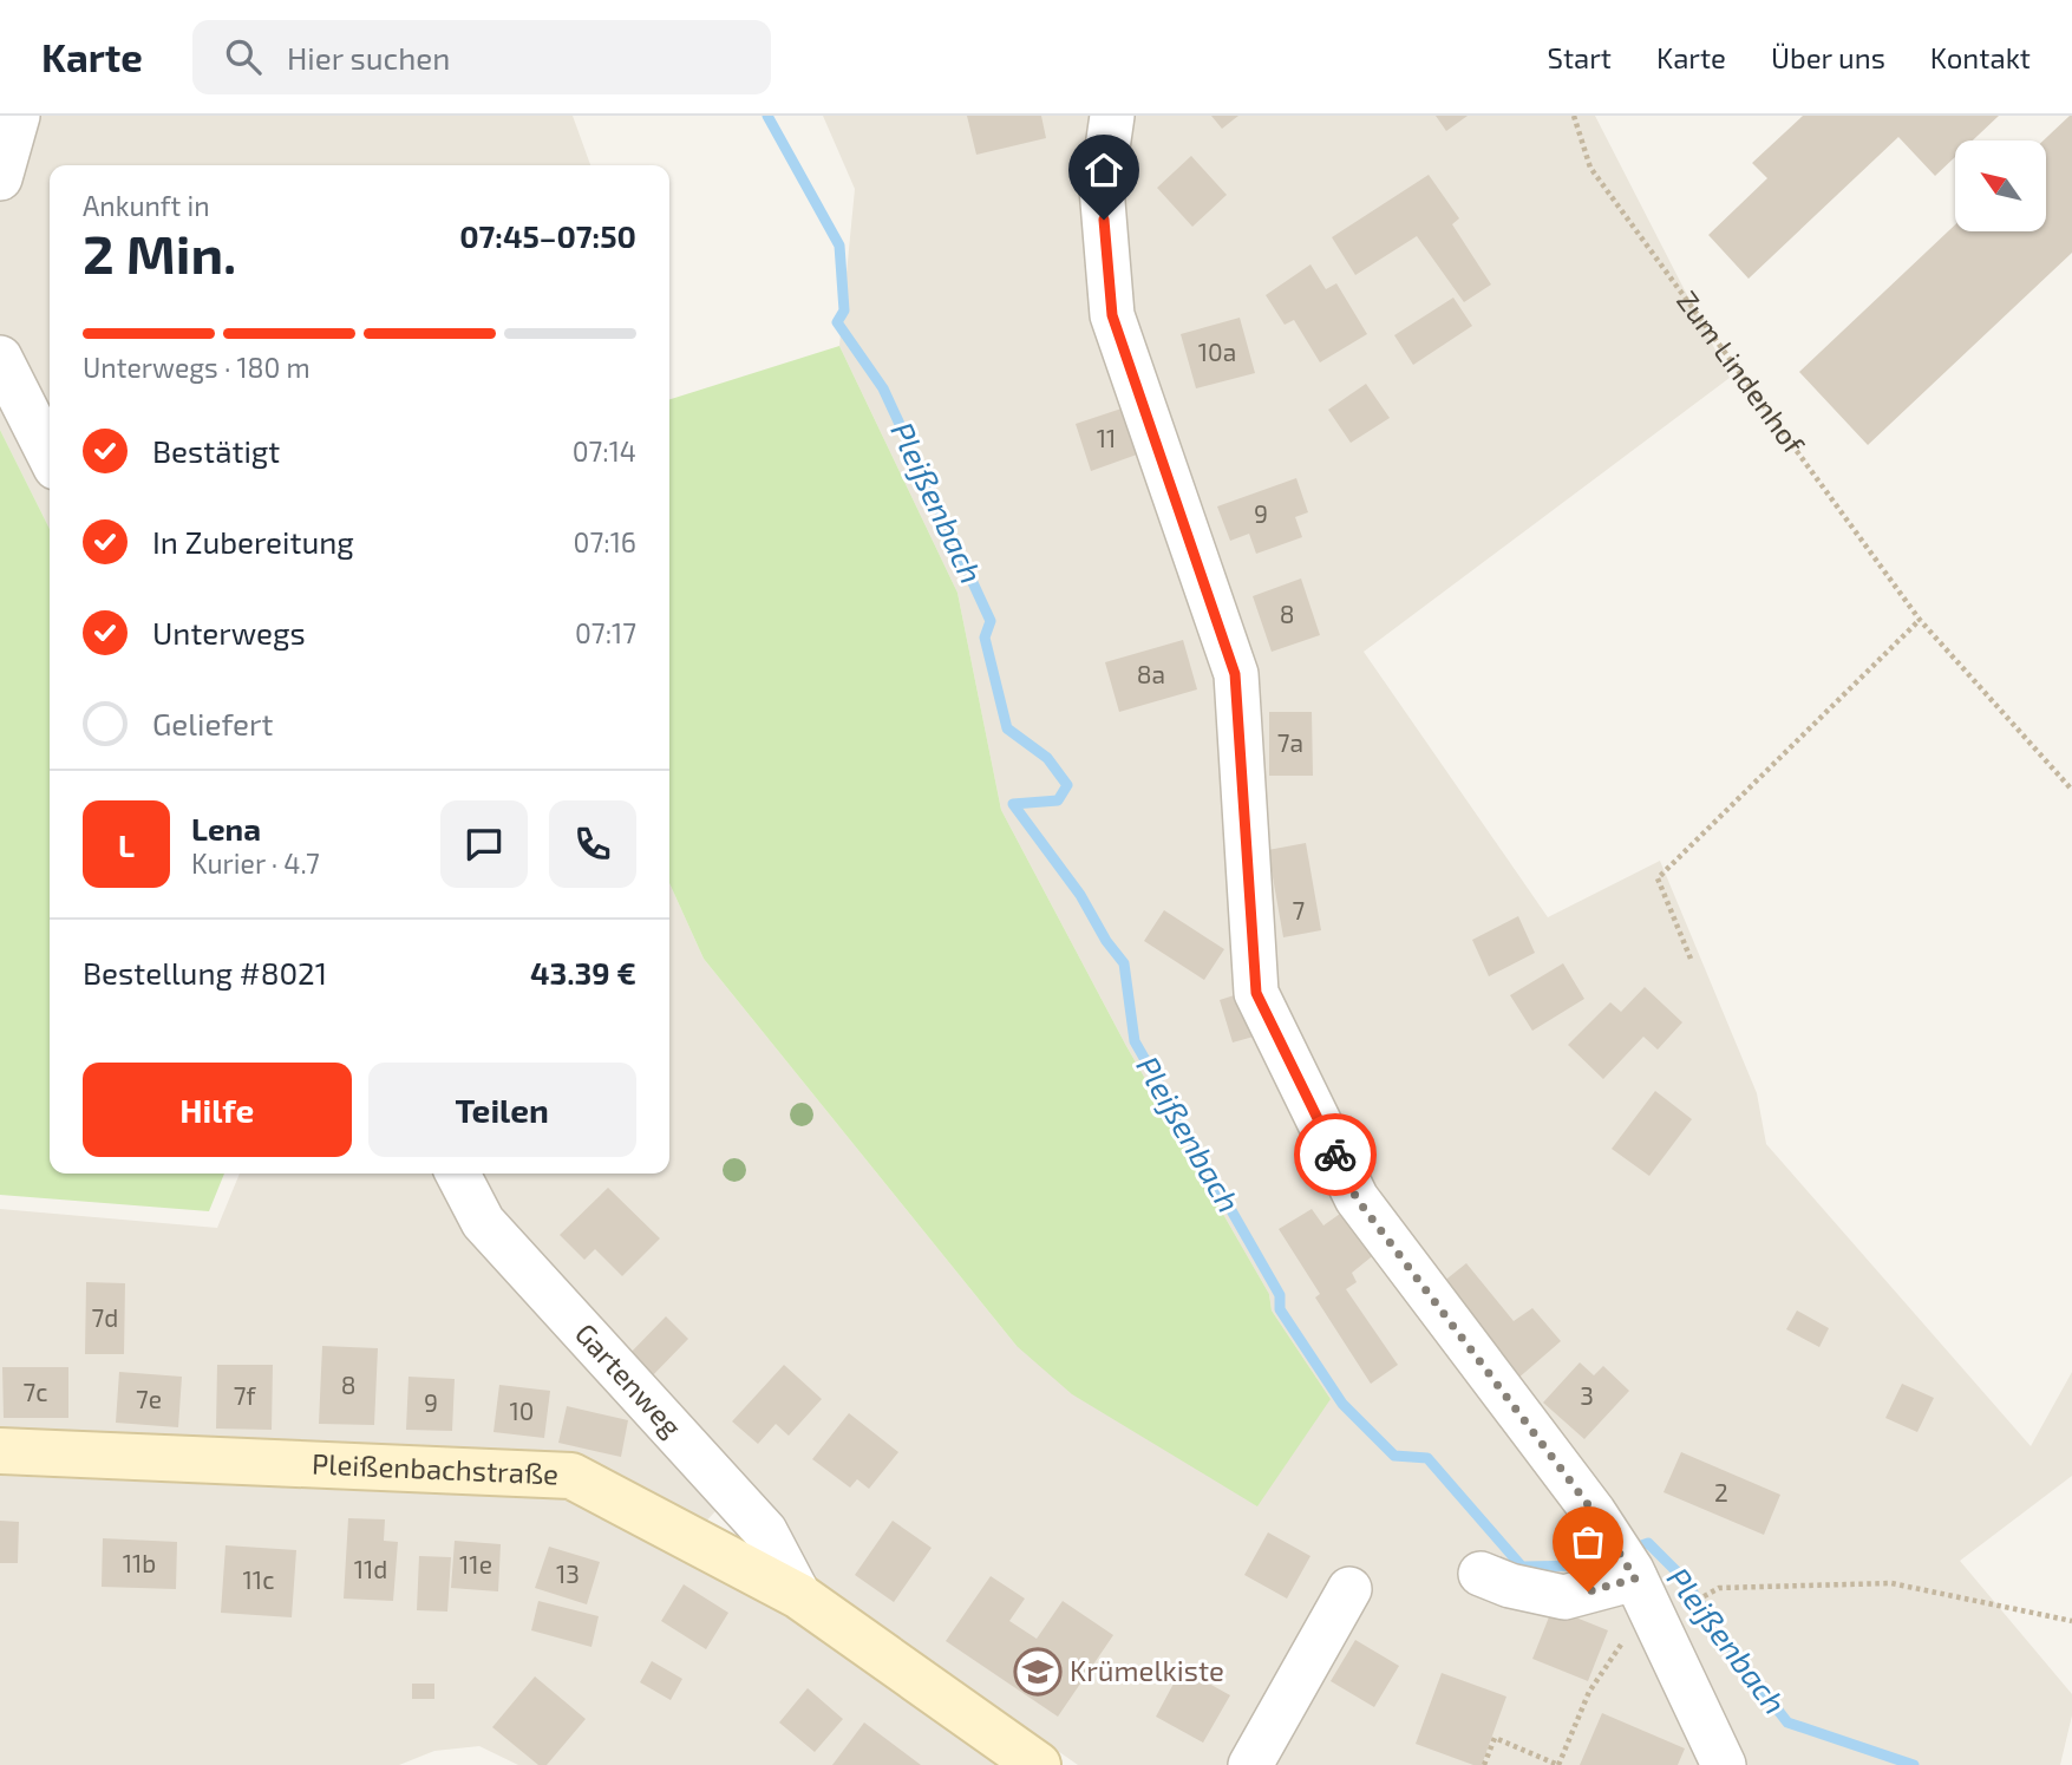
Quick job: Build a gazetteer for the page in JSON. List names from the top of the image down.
{
  "streets": {
    "street": ["Gartenweg", "Pleißenbachstraße"],
    "path": ["Zum Lindenhof"]
  },
  "crossings": [
    ["Gartenweg", "Pleißenbachstraße"]
  ],
  "water": ["Pleißenbach"],
  "places": {
    "school or university": ["Krümelkiste"]
  },
  "house_numbers": [
    "10a",
    "11",
    "9",
    "8",
    "8a",
    "7a",
    "7",
    "7d",
    "8",
    "7c",
    "7f",
    "3",
    "7e",
    "9",
    "10",
    "2",
    "11b",
    "11e",
    "11d",
    "13",
    "11c"
  ],
  "north": "top left",
  "page": {
    "header": "Karte",
    "search": "Hier suchen",
    "nav": [
      "Start",
      "Karte",
      "Über uns",
      "Kontakt"
    ],
    "heading": ["2 Min.", "Ankunft in", "07:45–07:50"],
    "panel": [
      "Lena",
      "Kurier · 4.7",
      "Bestellung #8021",
      "43.39 €"
    ],
    "bar": "Unterwegs · 180 m",
    "list": [
      ["Bestätigt", "07:14"],
      ["In Zubereitung", "07:16"],
      ["Unterwegs", "07:17"],
      "Geliefert"
    ],
    "round": "L",
    "buttons": ["Hilfe", "Teilen"]
  }
}
